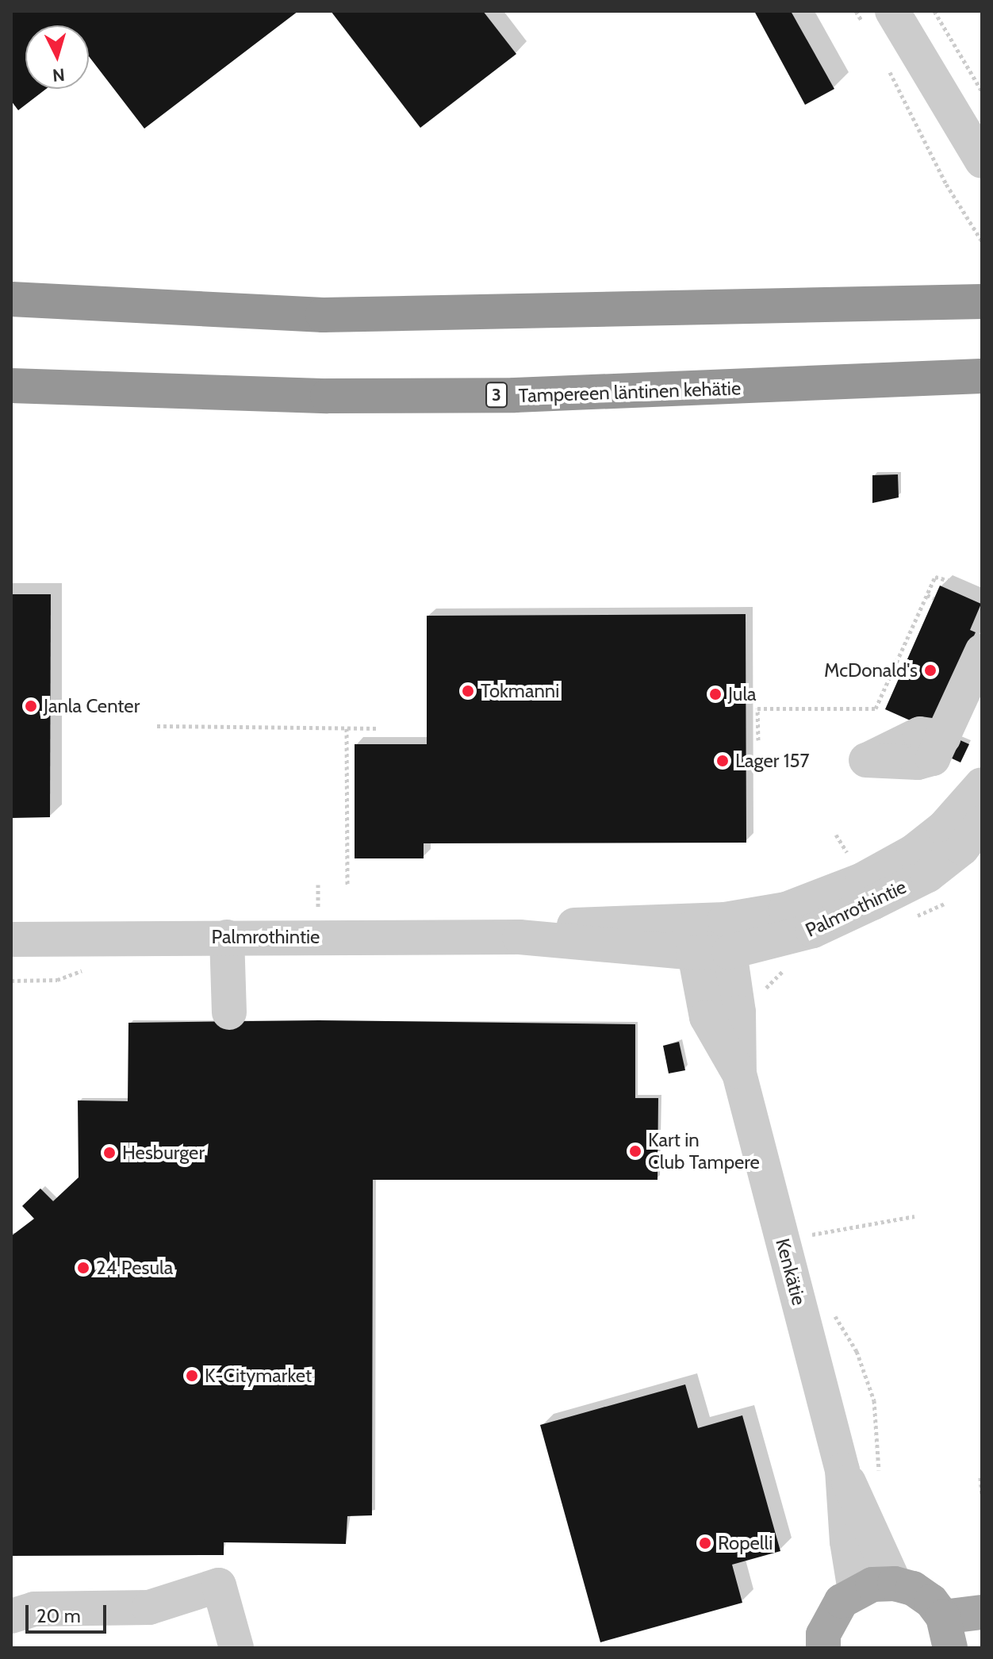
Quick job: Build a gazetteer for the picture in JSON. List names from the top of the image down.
{
  "streets": {
    "highway": ["Tampereen läntinen kehätie", "3"],
    "street": ["Palmrothintie", "Kenkätie"]
  },
  "crossings": [
    ["Palmrothintie", "Kenkätie"]
  ],
  "places": [
    "McDonald's",
    "Tokmanni",
    "Jula",
    "Janla Center",
    "Lager 157",
    "Kart in Club Tampere",
    "Hesburger",
    "24 Pesula",
    "K-Citymarket",
    "Ropelli"
  ],
  "scale_bar": "20 m",
  "north": "bottom"
}
